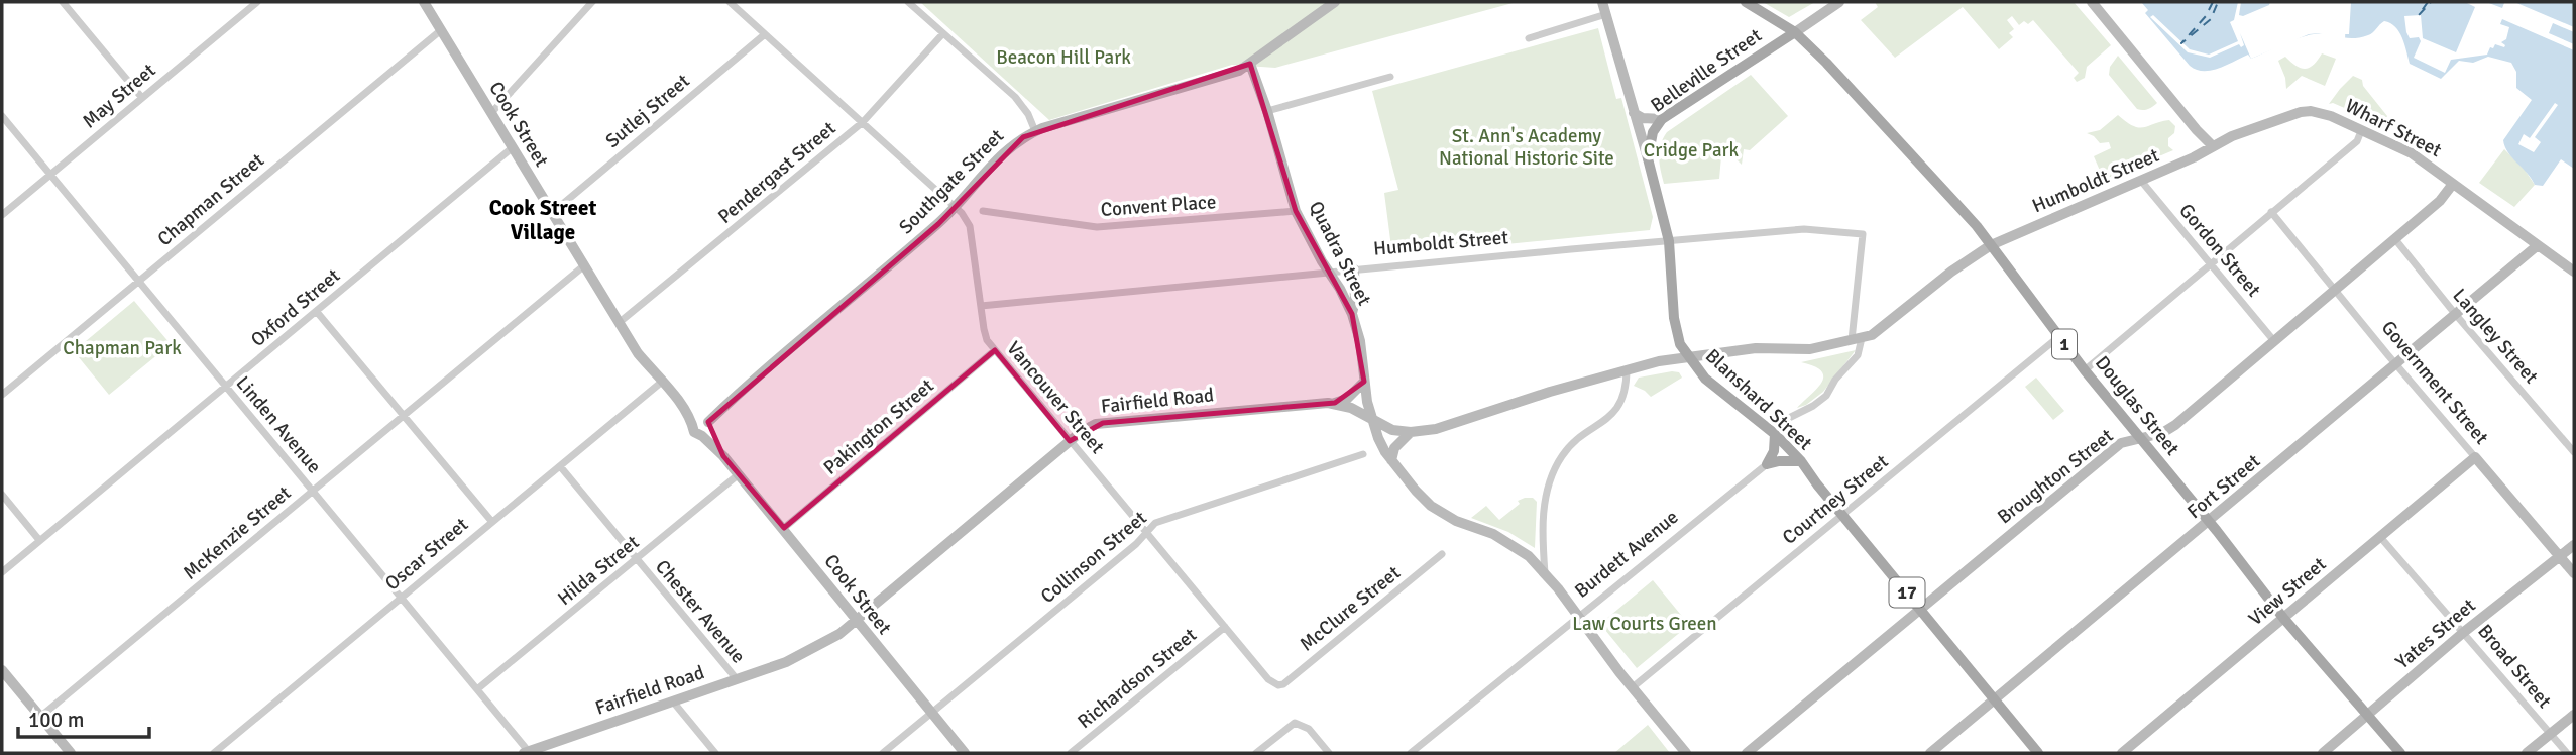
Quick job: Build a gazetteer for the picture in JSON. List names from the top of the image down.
{
  "streets": {
    "main road": [
      "Belleville Street",
      "1",
      "Blanshard Street",
      "Douglas Street",
      "17"
    ],
    "street": [
      "May Street",
      "Sutlej Street",
      "Cook Street",
      "Wharf Street",
      "Pendergast Street",
      "Humboldt Street",
      "Southgate Street",
      "Chapman Street",
      "Convent Place",
      "Gordon Street",
      "Quadra Street",
      "Oxford Street",
      "Langley Street",
      "Government Street",
      "Vancouver Street",
      "Fairfield Road",
      "Linden Avenue",
      "Pakington Street",
      "Broughton Street",
      "Fort Street",
      "Courtney Street",
      "McKenzie Street",
      "Oscar Street",
      "Burdett Avenue",
      "Collinson Street",
      "Hilda Street",
      "View Street",
      "McClure Street",
      "Chester Avenue",
      "Yates Street",
      "Broad Street",
      "Richardson Street"
    ]
  },
  "crossings": [
    ["Belleville Street", "Blanshard Street"],
    ["Belleville Street", "Douglas Street"],
    ["May Street", "Linden Avenue"],
    ["Sutlej Street", "Cook Street"],
    ["Sutlej Street", "Vancouver Street"],
    ["Cook Street", "Pendergast Street"],
    ["Cook Street", "Southgate Street"],
    ["Cook Street", "Chapman Street"],
    ["Cook Street", "Oxford Street"],
    ["Cook Street", "Fairfield Road"],
    ["Cook Street", "Pakington Street"],
    ["Cook Street", "McKenzie Street"],
    ["Cook Street", "Oscar Street"],
    ["Cook Street", "Collinson Street"],
    ["Cook Street", "Hilda Street"],
    ["Wharf Street", "Humboldt Street"],
    ["Wharf Street", "Broughton Street"],
    ["Wharf Street", "Fort Street"],
    ["Pendergast Street", "Vancouver Street"],
    ["Humboldt Street", "Gordon Street"],
    ["Humboldt Street", "Quadra Street"],
    ["Humboldt Street", "Vancouver Street"],
    ["Humboldt Street", "Blanshard Street"],
    ["Humboldt Street", "Fairfield Road"],
    ["Humboldt Street", "Douglas Street"],
    ["Southgate Street", "Quadra Street"],
    ["Southgate Street", "Vancouver Street"],
    ["Chapman Street", "Linden Avenue"],
    ["Convent Place", "Quadra Street"],
    ["Gordon Street", "Broughton Street"],
    ["Quadra Street", "Fairfield Road"],
    ["Quadra Street", "Courtney Street"],
    ["Quadra Street", "Burdett Avenue"],
    ["Oxford Street", "Linden Avenue"],
    ["Langley Street", "Broughton Street"],
    ["Langley Street", "Fort Street"],
    ["Government Street", "Broughton Street"],
    ["Government Street", "Fort Street"],
    ["Government Street", "View Street"],
    ["Government Street", "Yates Street"],
    ["Vancouver Street", "Fairfield Road"],
    ["Vancouver Street", "Pakington Street"],
    ["Vancouver Street", "Collinson Street"],
    ["Vancouver Street", "McClure Street"],
    ["Vancouver Street", "Richardson Street"],
    ["Blanshard Street", "Fairfield Road"],
    ["Blanshard Street", "Broughton Street"],
    ["Blanshard Street", "Fort Street"],
    ["Blanshard Street", "Courtney Street"],
    ["Fairfield Road", "Linden Avenue"],
    ["Fairfield Road", "Chester Avenue"],
    ["Douglas Street", "Broughton Street"],
    ["Douglas Street", "Fort Street"],
    ["Douglas Street", "Courtney Street"],
    ["Douglas Street", "View Street"],
    ["Douglas Street", "Yates Street"],
    ["Linden Avenue", "McKenzie Street"],
    ["Linden Avenue", "Oscar Street"],
    ["Linden Avenue", "Hilda Street"],
    ["Oscar Street", "Chester Avenue"],
    ["Hilda Street", "Chester Avenue"],
    ["View Street", "Broad Street"],
    ["Yates Street", "Broad Street"]
  ],
  "districts": ["Cook Street Village"],
  "parks": [
    "Beacon Hill Park",
    "St. Ann's Academy National Historic Site",
    "Cridge Park",
    "Chapman Park",
    "Law Courts Green"
  ],
  "scale_bar": "100 m"
}
